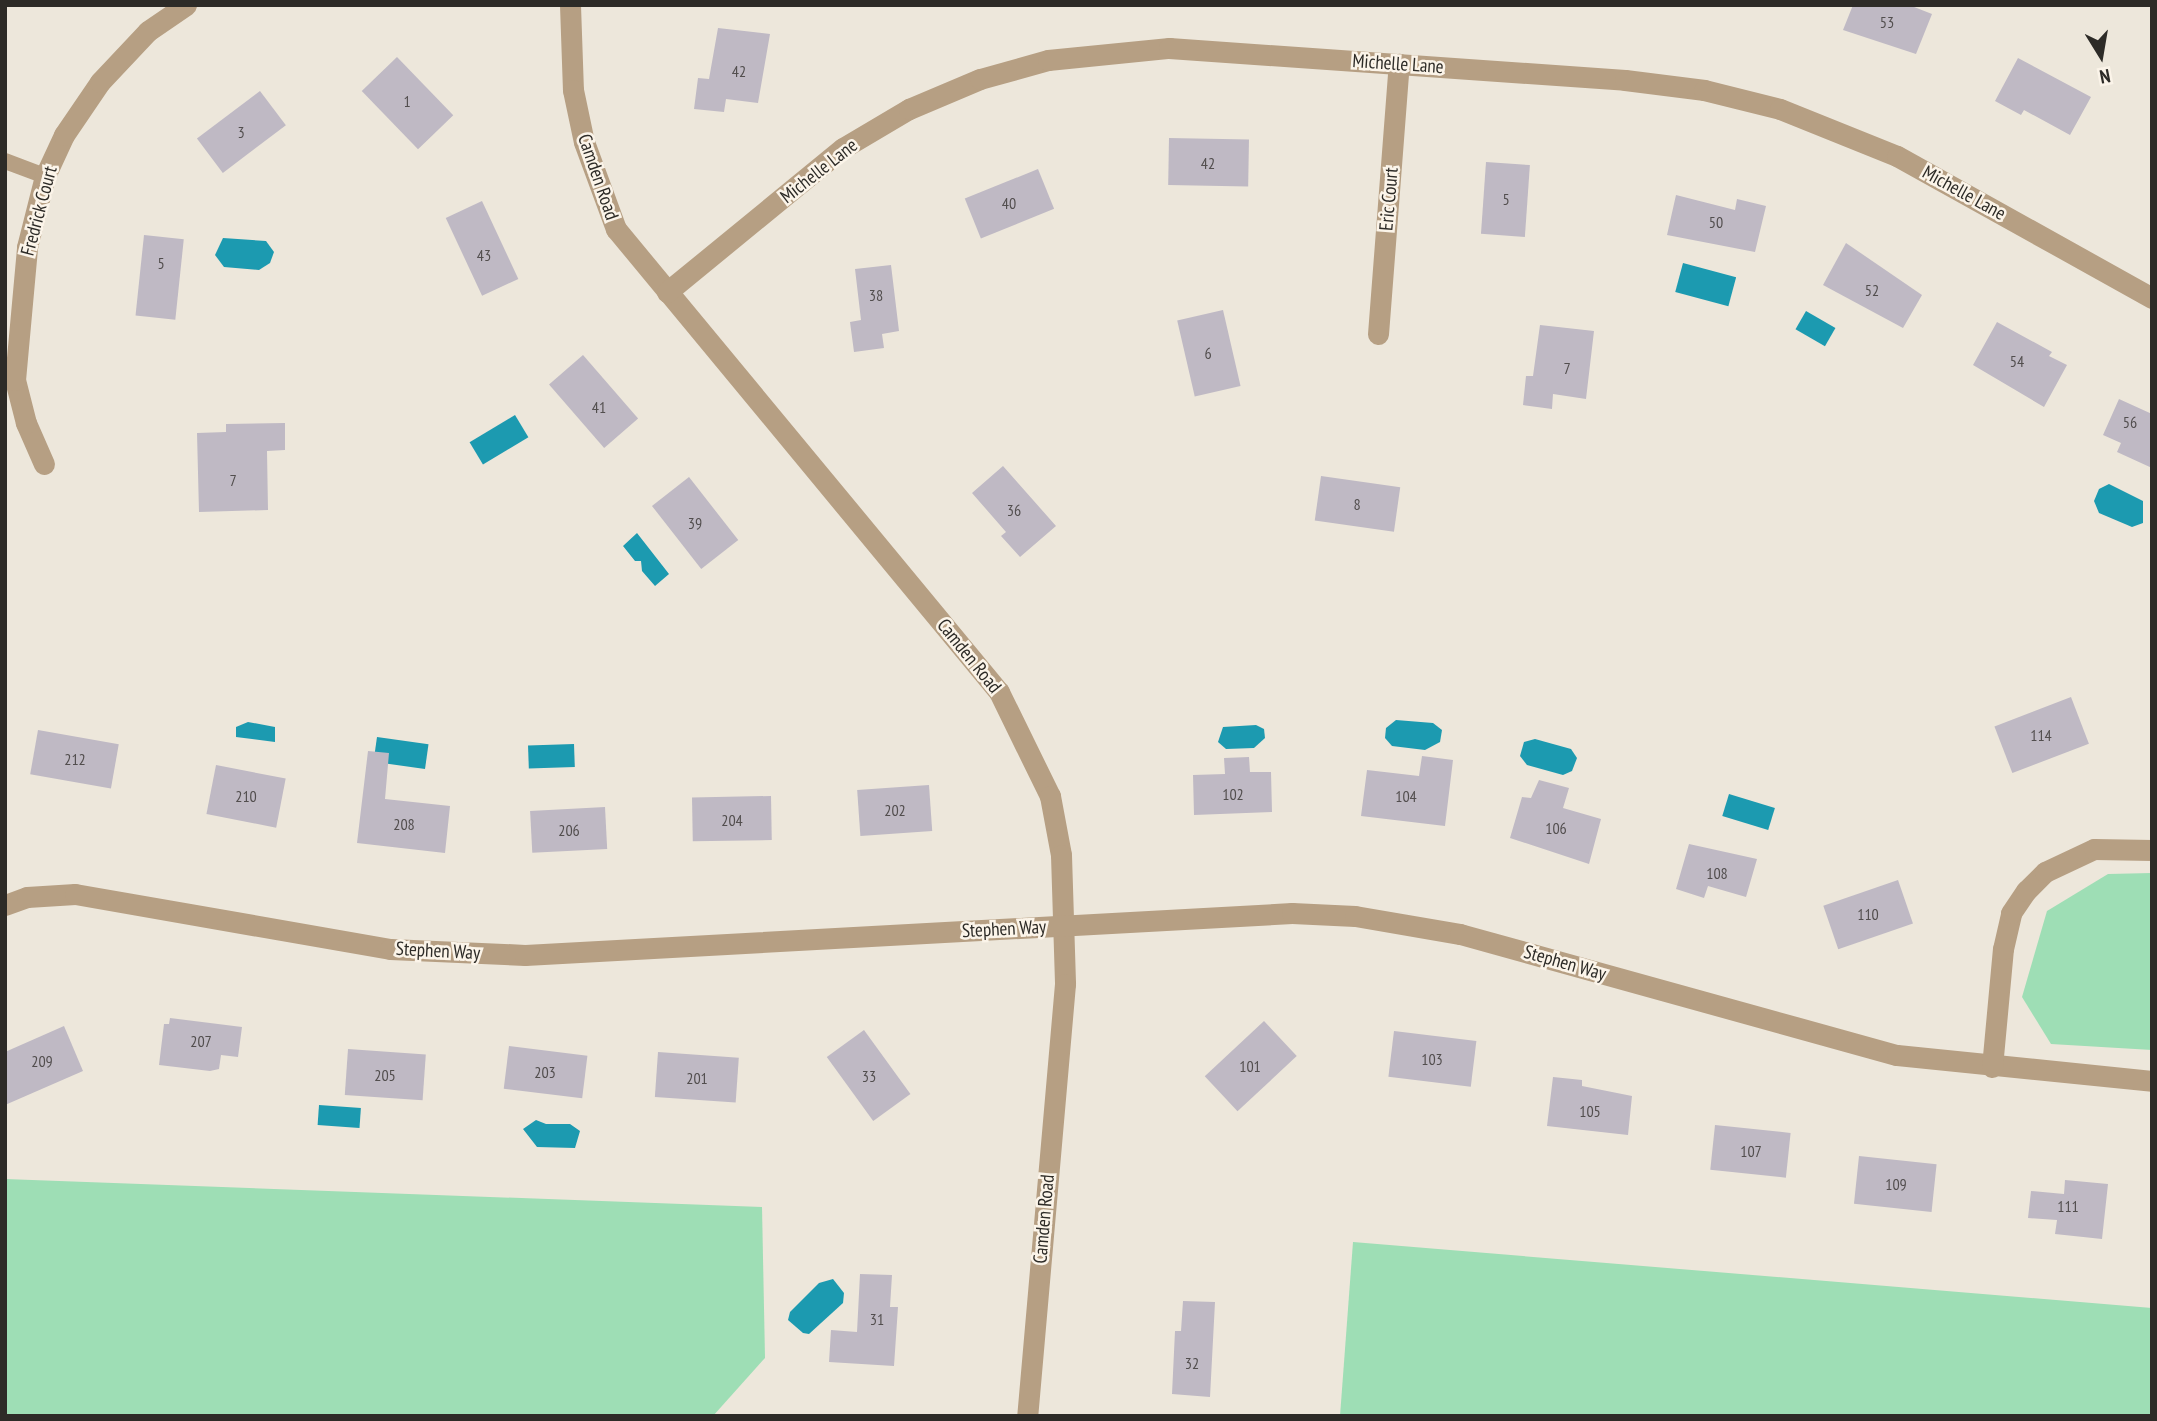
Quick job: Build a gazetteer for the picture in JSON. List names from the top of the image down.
{
  "streets": {
    "street": [
      "Michelle Lane",
      "Camden Road",
      "Eric Court",
      "Fredrick Court",
      "Stephen Way"
    ]
  },
  "crossings": [
    ["Michelle Lane", "Camden Road"],
    ["Michelle Lane", "Eric Court"],
    ["Camden Road", "Stephen Way"]
  ],
  "house_numbers": [
    "53",
    "42",
    "1",
    "3",
    "42",
    "5",
    "40",
    "50",
    "43",
    "5",
    "52",
    "38",
    "6",
    "54",
    "7",
    "41",
    "56",
    "7",
    "8",
    "36",
    "39",
    "114",
    "212",
    "102",
    "210",
    "104",
    "202",
    "204",
    "208",
    "106",
    "206",
    "108",
    "110",
    "207",
    "103",
    "209",
    "101",
    "203",
    "205",
    "33",
    "201",
    "105",
    "107",
    "109",
    "111",
    "31",
    "32"
  ],
  "north": "bottom"
}
